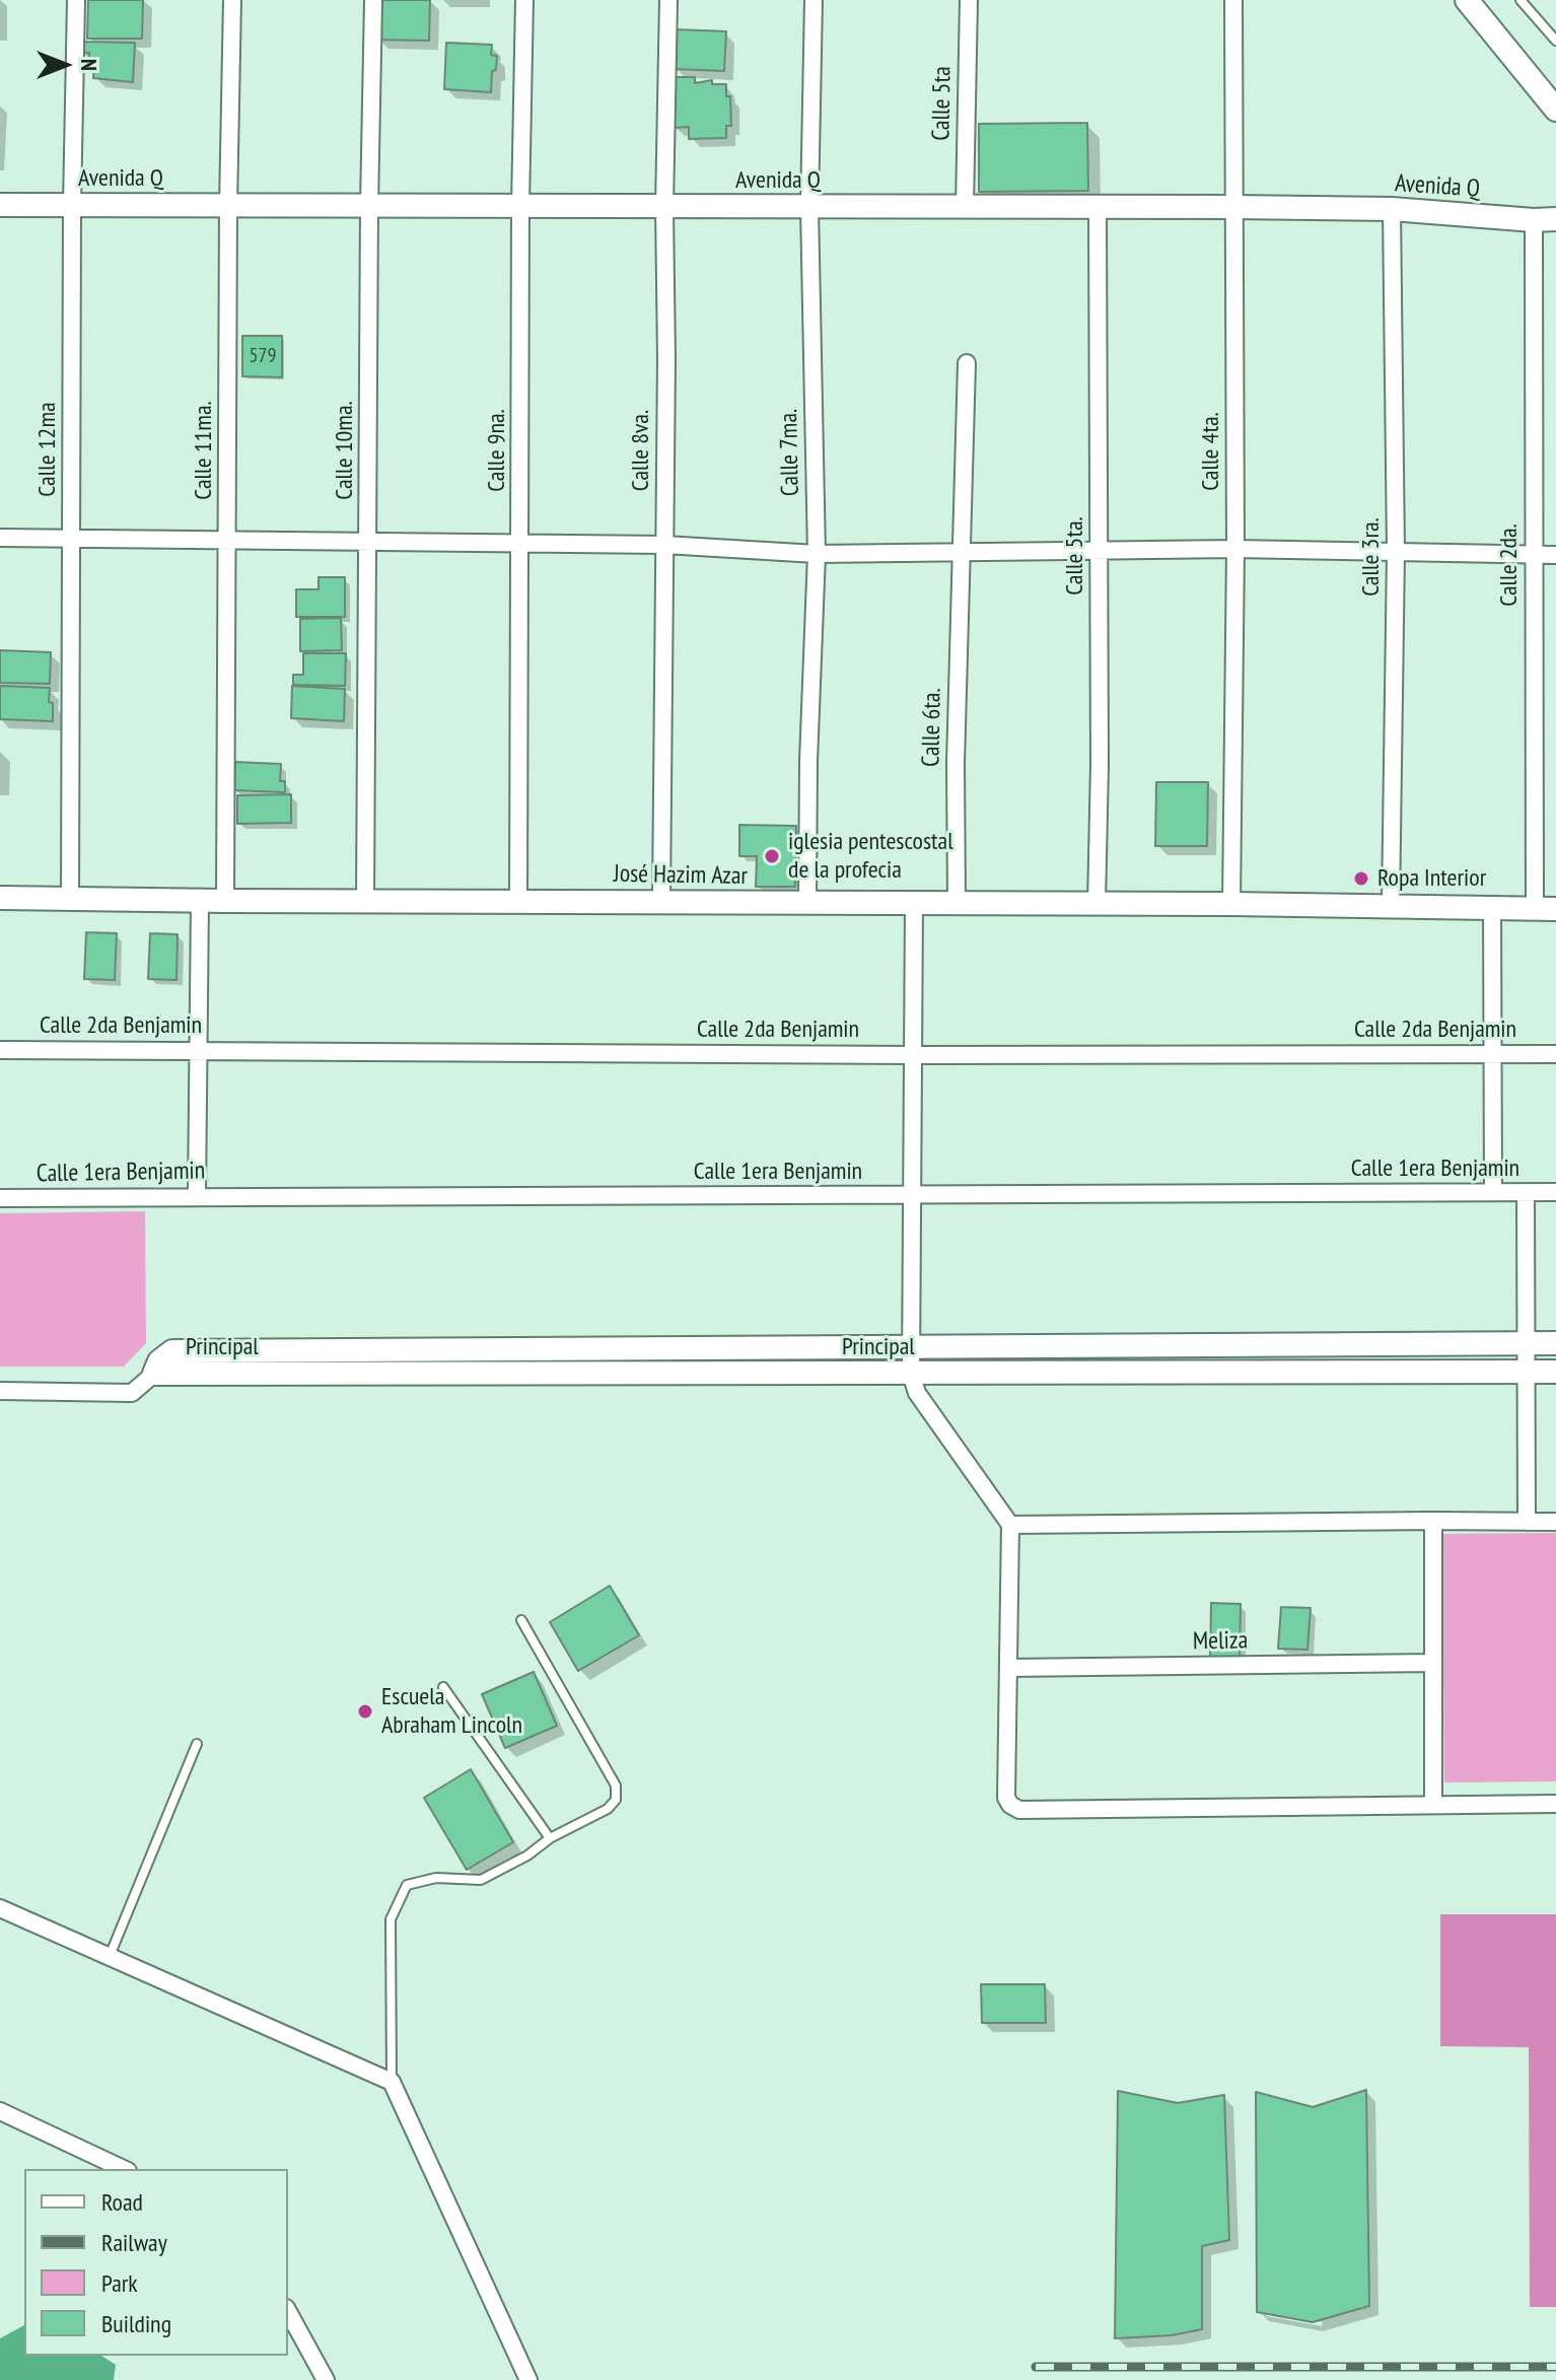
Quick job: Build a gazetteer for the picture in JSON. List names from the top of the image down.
{
  "streets": {
    "street": [
      "Calle 5ta",
      "Avenida Q",
      "Calle 12ma",
      "Calle 11ma.",
      "Calle 10ma.",
      "Calle 9na.",
      "Calle 8va.",
      "Calle 4ta.",
      "Calle 7ma.",
      "Calle 5ta.",
      "Calle 3ra.",
      "Calle 2da.",
      "Calle 6ta.",
      "José Hazim Azar",
      "Calle 2da Benjamin",
      "Calle 1era Benjamin",
      "Principal",
      "Meliza"
    ]
  },
  "crossings": [
    ["Calle 5ta", "Avenida Q"],
    ["Avenida Q", "Calle 12ma"],
    ["Avenida Q", "Calle 11ma."],
    ["Avenida Q", "Calle 10ma."],
    ["Avenida Q", "Calle 9na."],
    ["Avenida Q", "Calle 8va."],
    ["Avenida Q", "Calle 4ta."],
    ["Avenida Q", "Calle 7ma."],
    ["Avenida Q", "Calle 5ta."],
    ["Avenida Q", "Calle 3ra."],
    ["Avenida Q", "Calle 2da."],
    ["Calle 12ma", "José Hazim Azar"],
    ["Calle 11ma.", "José Hazim Azar"],
    ["Calle 10ma.", "José Hazim Azar"],
    ["Calle 9na.", "José Hazim Azar"],
    ["Calle 8va.", "José Hazim Azar"],
    ["Calle 4ta.", "José Hazim Azar"],
    ["Calle 7ma.", "José Hazim Azar"],
    ["Calle 5ta.", "José Hazim Azar"],
    ["Calle 3ra.", "José Hazim Azar"],
    ["Calle 2da.", "José Hazim Azar"],
    ["Calle 6ta.", "José Hazim Azar"]
  ],
  "places": ["iglesia pentescostal de la profecia", "Ropa Interior", "Escuela Abraham Lincoln"],
  "house_numbers": ["579"],
  "legend": [
    "Road",
    "Railway",
    "Park",
    "Building"
  ],
  "north": "right"
}
